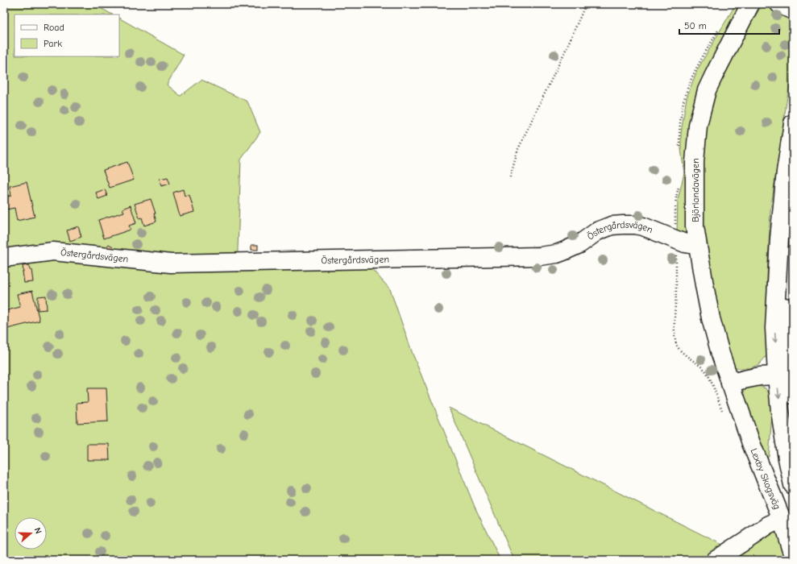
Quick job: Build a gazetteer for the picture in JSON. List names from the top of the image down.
{
  "streets": {
    "street": ["Björlandavägen", "Östergårdsvägen", "Lexby Skogsväg"]
  },
  "crossings": [
    ["Björlandavägen", "Östergårdsvägen"],
    ["Björlandavägen", "Lexby Skogsväg"]
  ],
  "legend": ["Road", "Park"],
  "scale_bar": "50 m",
  "north": "right"
}
